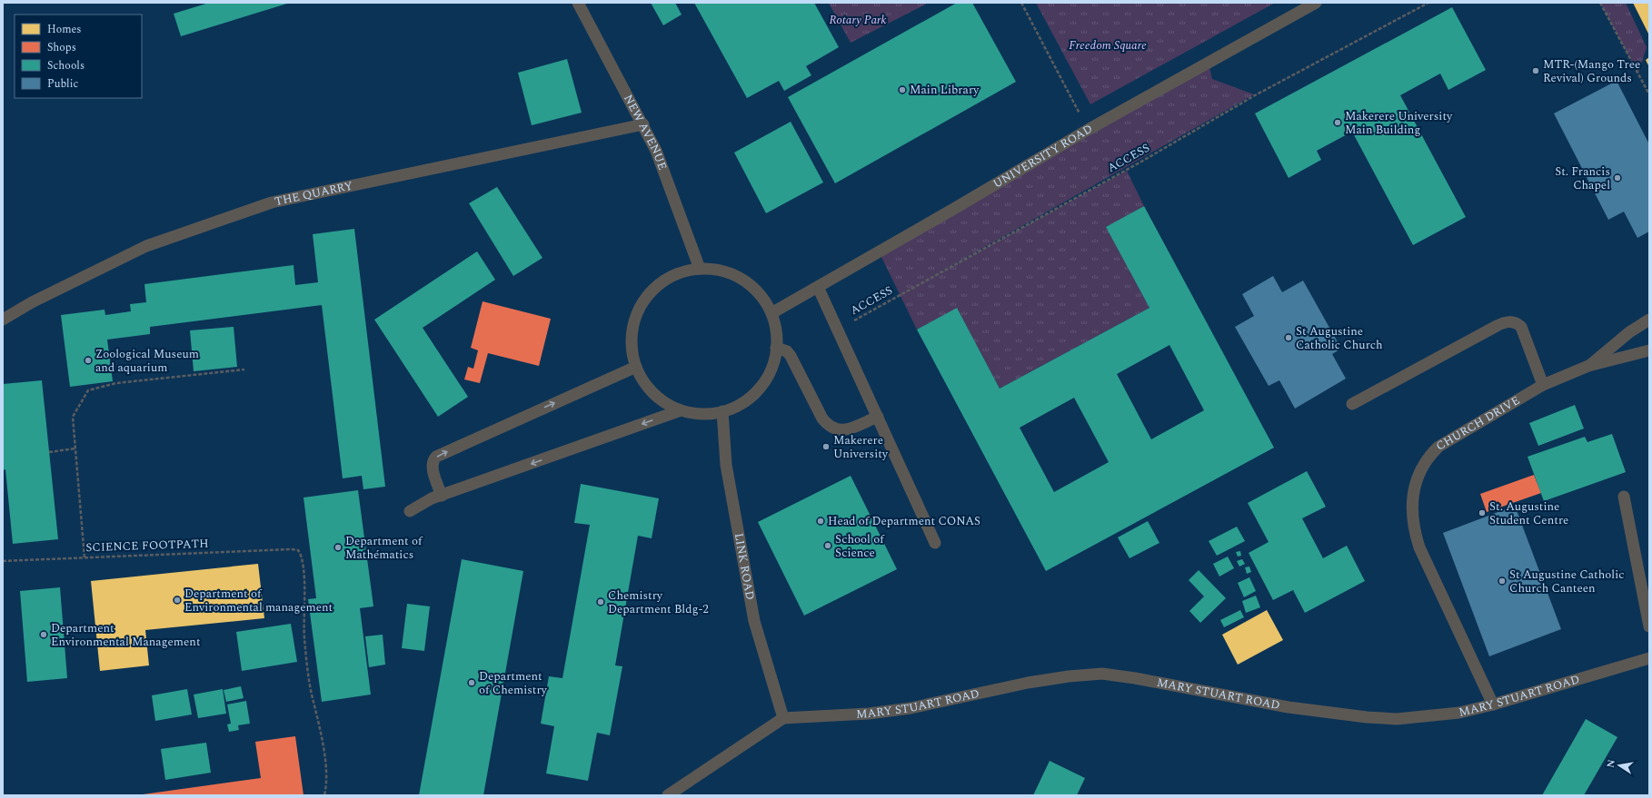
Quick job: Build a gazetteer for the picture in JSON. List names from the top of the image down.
{
  "streets": {
    "lane": [
      "NEW AVENUE",
      "UNIVERSITY ROAD",
      "THE QUARRY",
      "CHURCH DRIVE",
      "LINK ROAD",
      "MARY STUART ROAD"
    ],
    "path": ["ACCESS", "SCIENCE FOOTPATH"]
  },
  "crossings": [
    ["NEW AVENUE", "THE QUARRY"],
    ["CHURCH DRIVE", "MARY STUART ROAD"],
    ["LINK ROAD", "MARY STUART ROAD"]
  ],
  "parks": ["Rotary Park", "Freedom Square"],
  "places": [
    "MTR-(Mango Tree Revival) Grounds",
    "Main Library",
    "Makerere University Main Building",
    "St. Francis Chapel",
    "St Augustine Catholic Church",
    "Zoological Museum and aquarium",
    "Makerere University",
    "St. Augustine Student Centre",
    "Head of Department CONAS",
    "School of Science",
    "Department of Mathématics",
    "St Augustine Catholic Church Canteen",
    "Department of Environmental management",
    "Chemistry Department Bldg-2",
    "Department Environmental Management",
    "Department of Chemistry"
  ],
  "legend": [
    "Homes",
    "Shops",
    "Schools",
    "Public"
  ],
  "north": "left"
}
